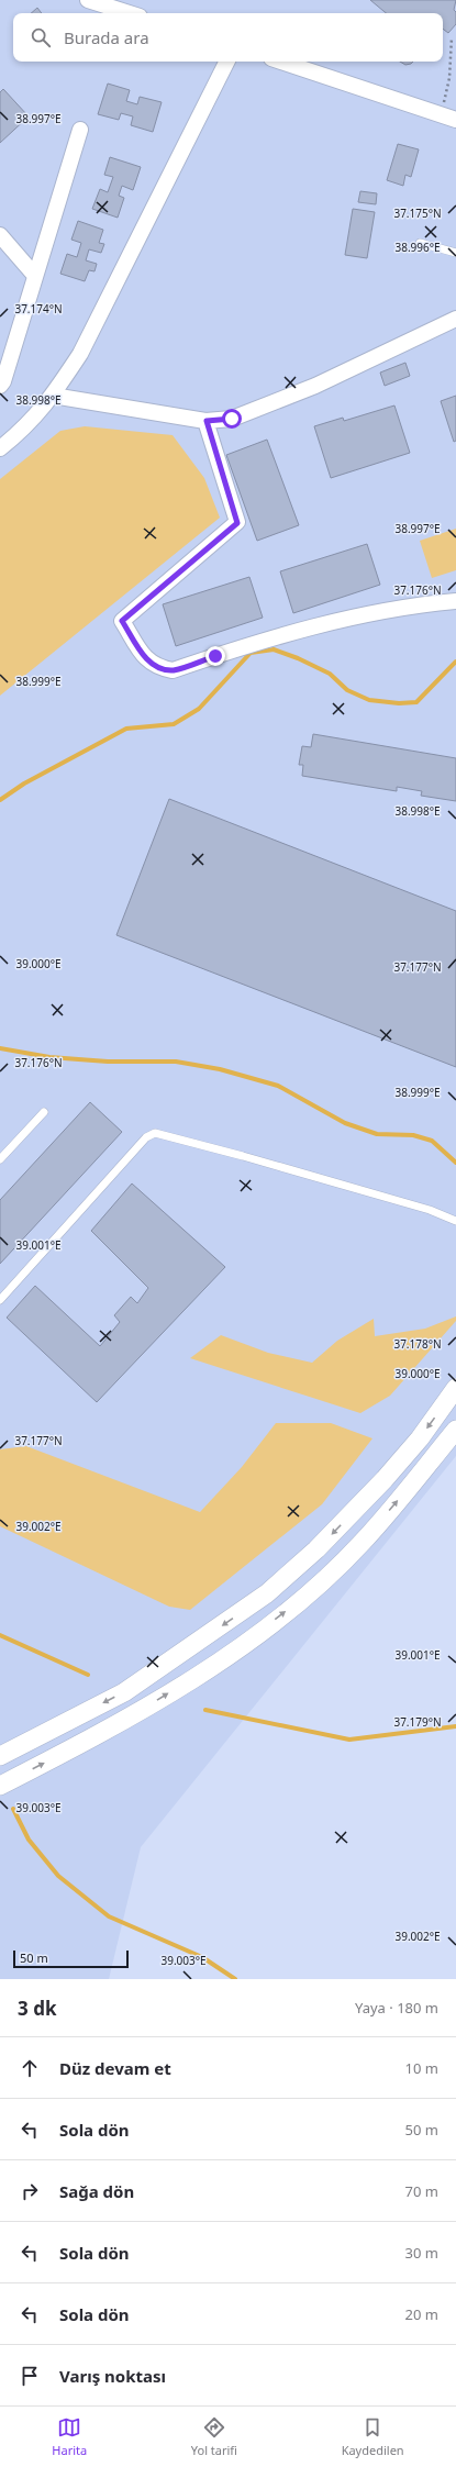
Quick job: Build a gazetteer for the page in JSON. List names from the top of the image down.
{
  "scale_bar": "50 m",
  "page": {
    "search": "Burada ara",
    "scale": "50 m",
    "heading": ["3 dk", "Yaya · 180 m"],
    "list": [
      ["Düz devam et", "10 m"],
      ["Sola dön", "50 m"],
      ["Sağa dön", "70 m"],
      ["Sola dön", "30 m"],
      ["Sola dön", "20 m"],
      "Varış noktası"
    ],
    "nav": ["Harita", "Yol tarifi", "Kaydedilen"]
  },
  "coordinates": [
    "38.997°E",
    "37.175°N",
    "38.996°E",
    "37.174°N",
    "38.998°E",
    "37.176°N",
    "38.999°E",
    "39.000°E",
    "37.177°N",
    "39.001°E",
    "37.178°N",
    "39.002°E",
    "37.179°N",
    "39.003°E"
  ]
}
